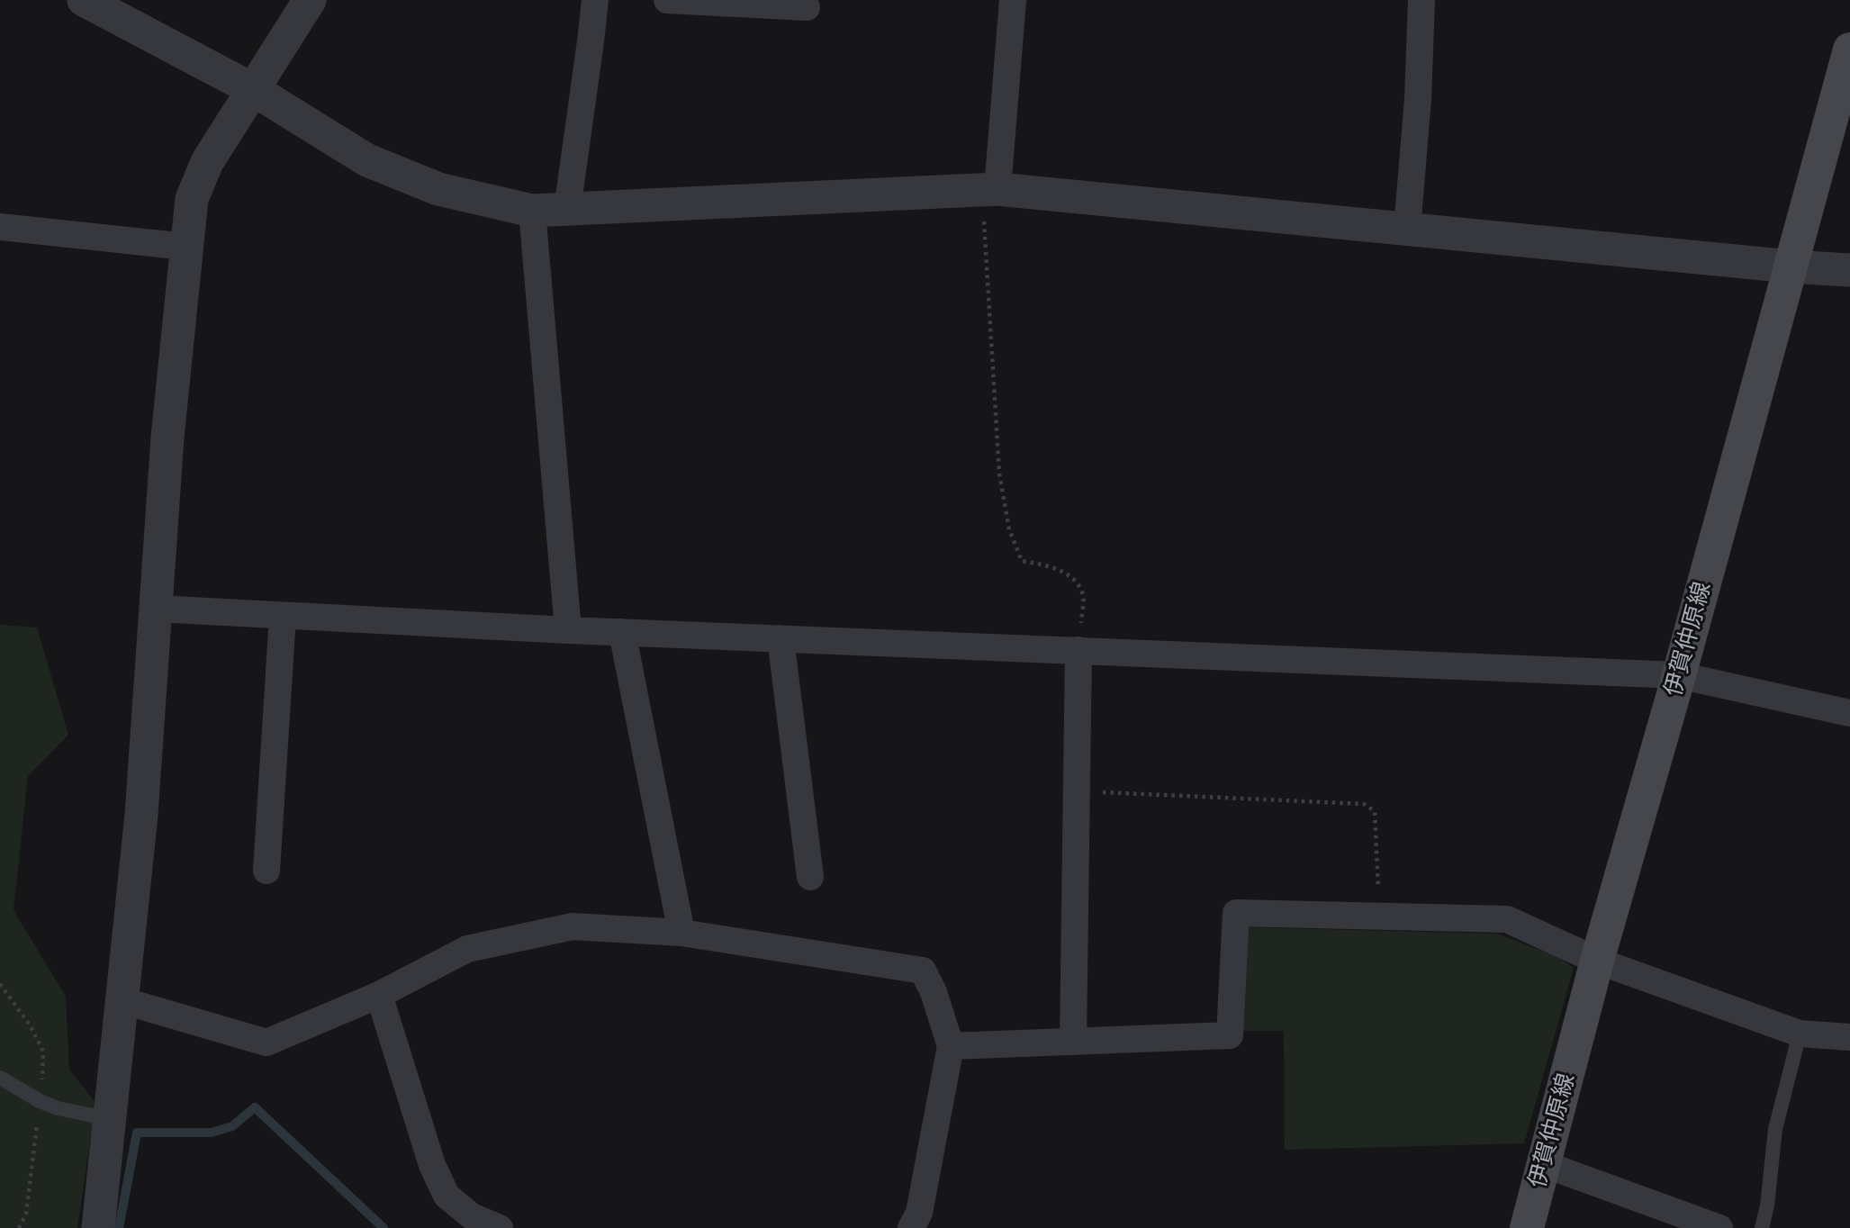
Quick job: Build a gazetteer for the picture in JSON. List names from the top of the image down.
{
  "streets": {
    "main road": ["伊賀仲原線"]
  }
}
